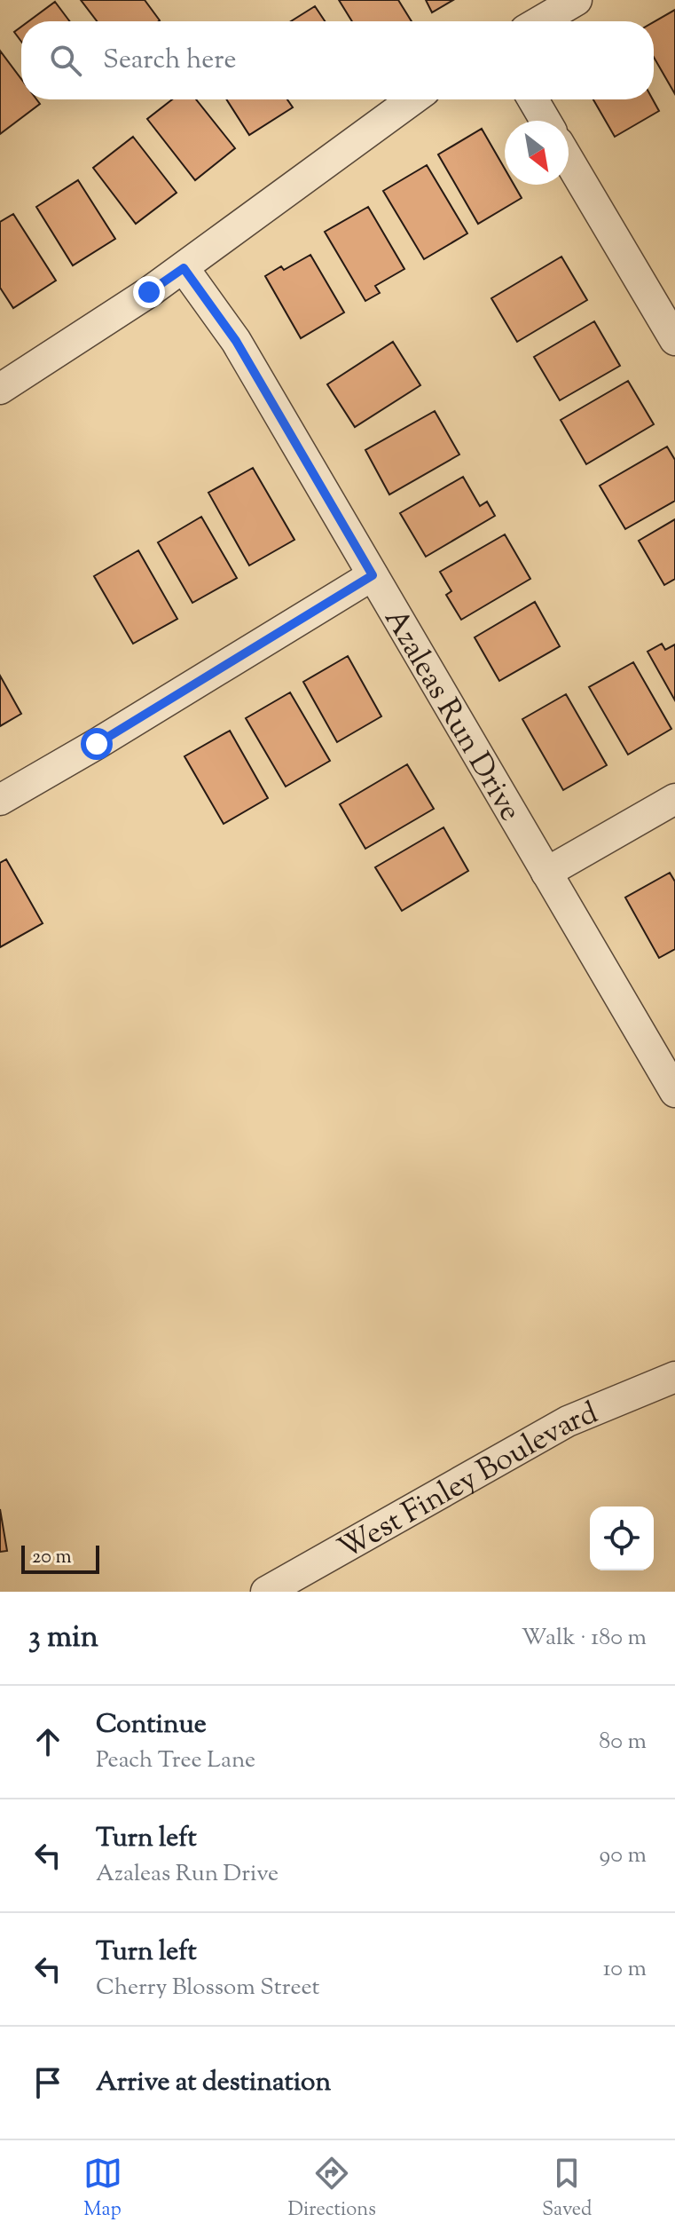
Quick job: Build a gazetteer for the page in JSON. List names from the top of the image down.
{
  "streets": {
    "street": ["Azaleas Run Drive", "West Finley Boulevard"]
  },
  "scale_bar": "20 m",
  "north": "bottom right",
  "page": {
    "search": "Search here",
    "scale": "20 m",
    "heading": ["3 min", "Walk · 180 m"],
    "list": [
      ["Continue", "Peach Tree Lane", "80 m"],
      ["Turn left", "Azaleas Run Drive", "90 m"],
      ["Turn left", "Cherry Blossom Street", "10 m"],
      "Arrive at destination"
    ],
    "nav": ["Map", "Directions", "Saved"]
  }
}
